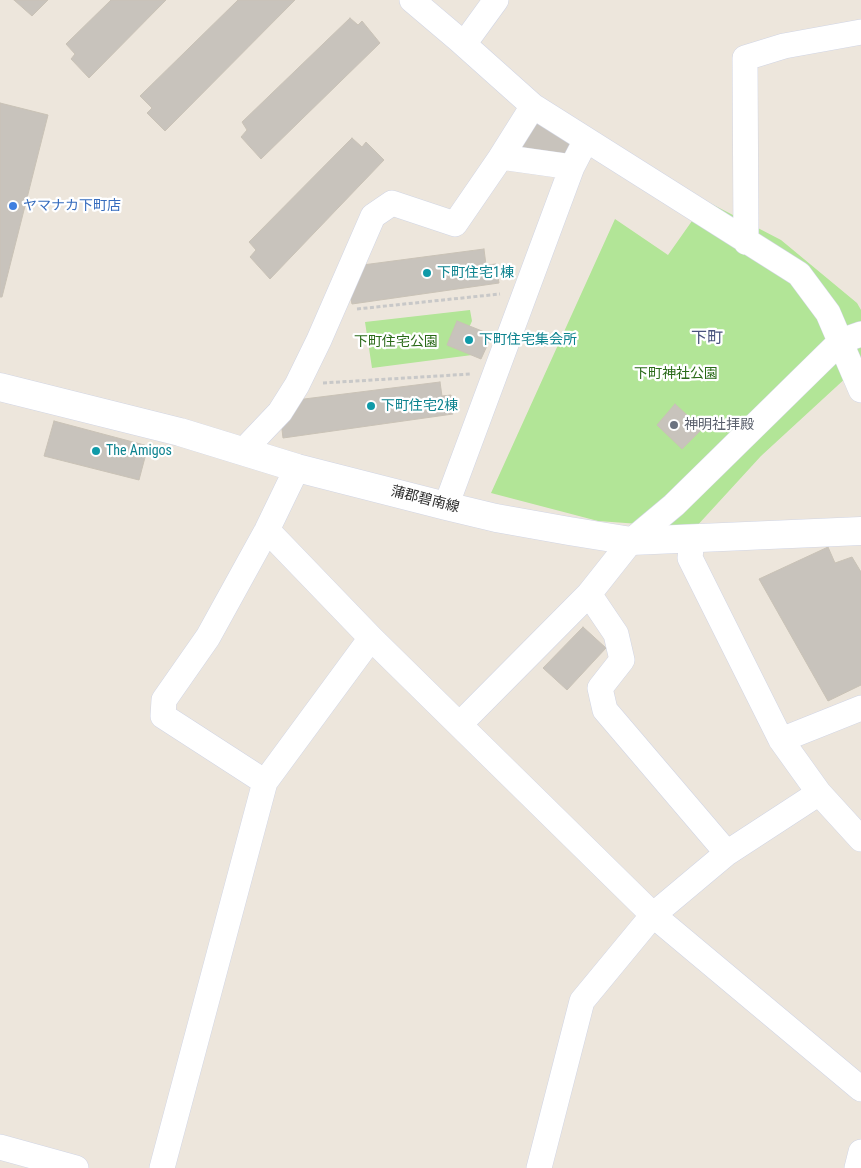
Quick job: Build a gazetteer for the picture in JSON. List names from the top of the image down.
{
  "streets": {
    "main road": ["蒲郡碧南線"]
  },
  "districts": ["下町"],
  "parks": ["下町住宅公園", "下町神社公園"],
  "places": [
    "ヤマナカ下町店",
    "下町住宅1棟",
    "下町住宅集会所",
    "下町住宅2棟",
    "神明社拝殿",
    "The Amigos"
  ]
}
